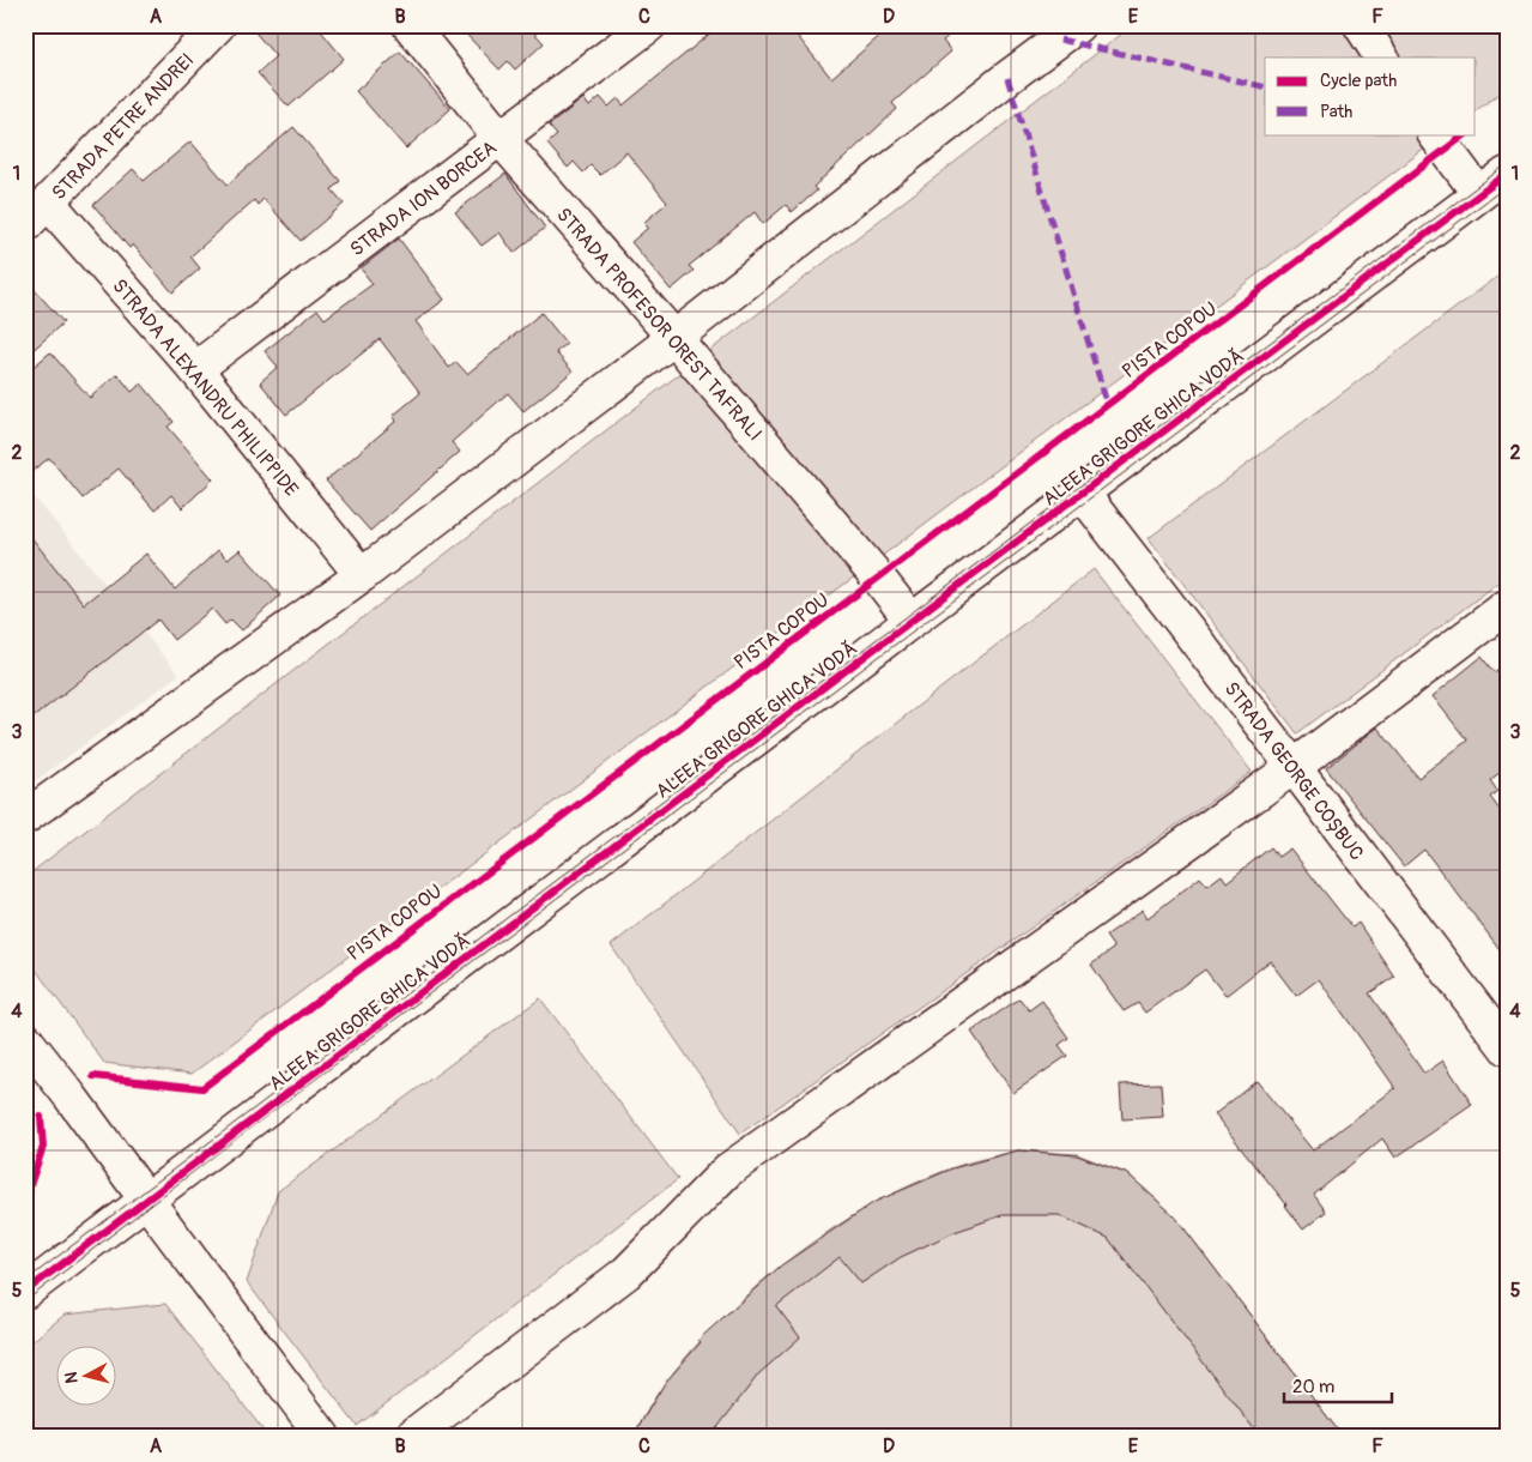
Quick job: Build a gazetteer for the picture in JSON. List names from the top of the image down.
{
  "streets": {
    "street": [
      "STRADA PETRE ANDREI",
      "STRADA ION BORCEA",
      "STRADA PROFESOR OREST TAFRALI",
      "STRADA ALEXANDRU PHILIPPIDE",
      "ALEEA GRIGORE GHICA VODĂ",
      "STRADA GEORGE COȘBUC"
    ],
    "cycle path": ["PISTA COPOU"]
  },
  "crossings": [
    ["STRADA PETRE ANDREI", "STRADA ALEXANDRU PHILIPPIDE"],
    ["STRADA ION BORCEA", "STRADA PROFESOR OREST TAFRALI"],
    ["STRADA ION BORCEA", "STRADA ALEXANDRU PHILIPPIDE"],
    ["STRADA PROFESOR OREST TAFRALI", "ALEEA GRIGORE GHICA VODĂ"],
    ["ALEEA GRIGORE GHICA VODĂ", "STRADA GEORGE COȘBUC"]
  ],
  "legend": ["Cycle path", "Path"],
  "scale_bar": "20 m",
  "north": "left",
  "grid": {
    "columns": [
      "A",
      "B",
      "C",
      "D",
      "E",
      "F"
    ],
    "rows": [
      "1",
      "2",
      "3",
      "4",
      "5"
    ]
  }
}
